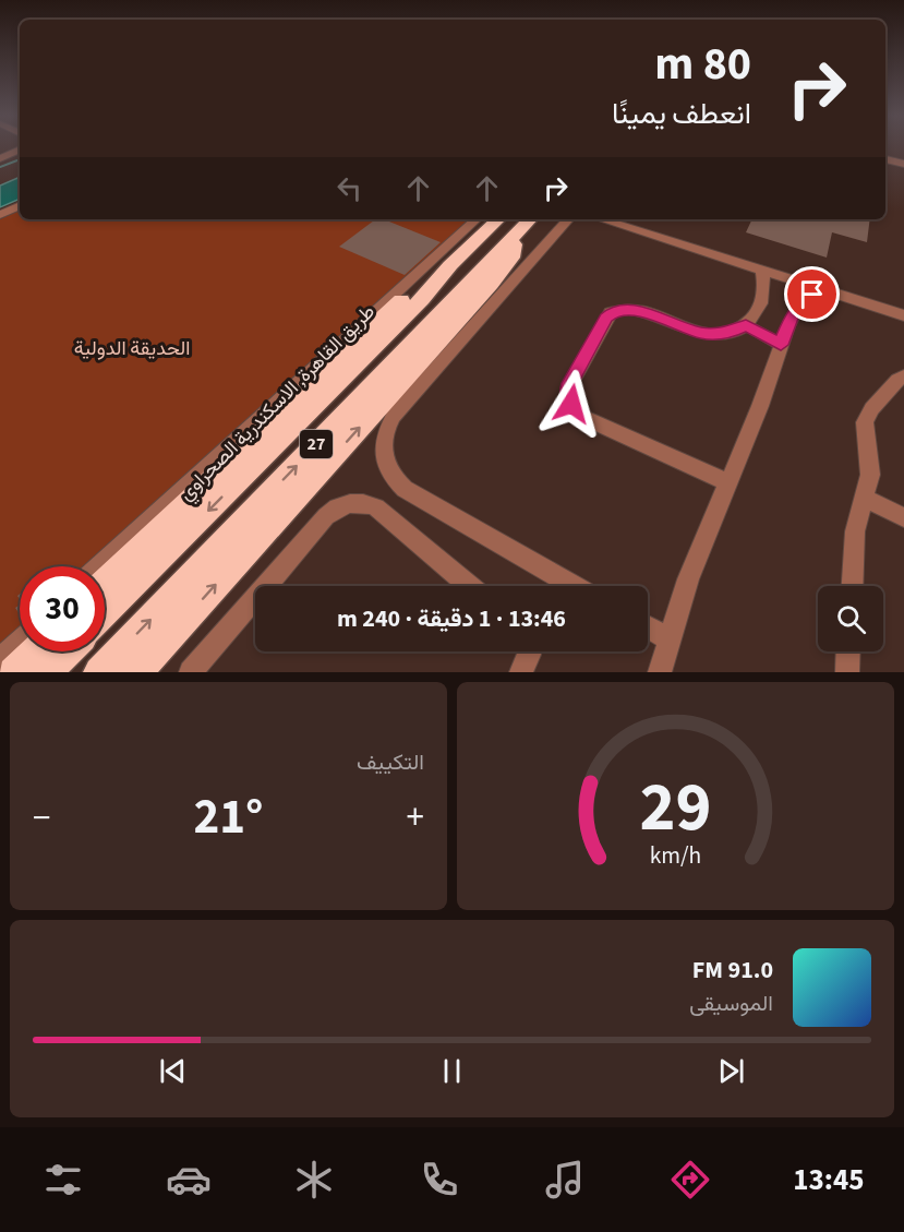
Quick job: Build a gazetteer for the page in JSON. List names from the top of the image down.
{
  "streets": {
    "highway": ["طريق القاهرة, الاسكندرية الصحراوي", "27"]
  },
  "parks": ["الحديقة الدولية"],
  "page": {
    "turn": ["80 m", "انعطف يمينًا"],
    "limit": "30",
    "trip": "13:46 · 1 دقيقة · 240 m",
    "tile": "التكييف",
    "heat": ["−", "21°", "+"],
    "song": ["91.0 FM", "الموسيقى"],
    "tabs": "13:45",
    "gauge": ["29", "km/h"]
  }
}
